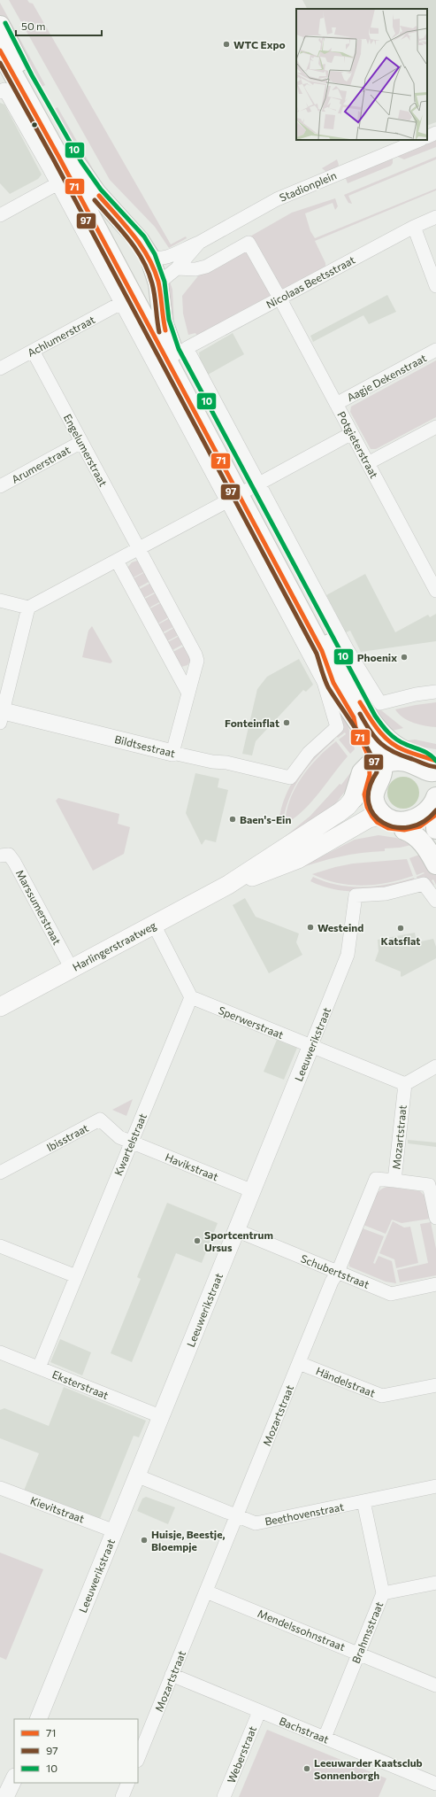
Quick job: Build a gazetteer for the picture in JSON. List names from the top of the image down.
{
  "streets": {
    "main road": ["Harlingerstraatweg"],
    "street": [
      "Stadionplein",
      "Nicolaas Beetsstraat",
      "Achlumerstraat",
      "Aagje Dekenstraat",
      "Potgieterstraat",
      "Engelumerstraat",
      "Arumerstraat",
      "Bildtsestraat",
      "Marssumerstraat",
      "Sperwerstraat",
      "Leeuwerikstraat",
      "Ibisstraat",
      "Mozartstraat",
      "Kwartelstraat",
      "Havikstraat",
      "Schubertstraat",
      "Händelstraat",
      "Eksterstraat",
      "Kievitstraat",
      "Beethovenstraat",
      "Mendelssohnstraat",
      "Brahmsstraat",
      "Bachstraat",
      "Weberstraat"
    ]
  },
  "crossings": [
    ["Stadionplein", "Potgieterstraat"],
    ["Nicolaas Beetsstraat", "Potgieterstraat"],
    ["Nicolaas Beetsstraat", "Bildtsestraat"],
    ["Achlumerstraat", "Engelumerstraat"],
    ["Aagje Dekenstraat", "Potgieterstraat"],
    ["Engelumerstraat", "Arumerstraat"],
    ["Engelumerstraat", "Bildtsestraat"],
    ["Marssumerstraat", "Harlingerstraatweg"],
    ["Sperwerstraat", "Leeuwerikstraat"],
    ["Sperwerstraat", "Mozartstraat"],
    ["Sperwerstraat", "Kwartelstraat"],
    ["Leeuwerikstraat", "Havikstraat"],
    ["Leeuwerikstraat", "Schubertstraat"],
    ["Leeuwerikstraat", "Eksterstraat"],
    ["Leeuwerikstraat", "Kievitstraat"],
    ["Leeuwerikstraat", "Beethovenstraat"],
    ["Ibisstraat", "Kwartelstraat"],
    ["Ibisstraat", "Havikstraat"],
    ["Mozartstraat", "Schubertstraat"],
    ["Mozartstraat", "Händelstraat"],
    ["Mozartstraat", "Beethovenstraat"],
    ["Mozartstraat", "Mendelssohnstraat"],
    ["Mozartstraat", "Bachstraat"],
    ["Kwartelstraat", "Havikstraat"],
    ["Kwartelstraat", "Eksterstraat"],
    ["Beethovenstraat", "Brahmsstraat"],
    ["Mendelssohnstraat", "Brahmsstraat"],
    ["Brahmsstraat", "Bachstraat"],
    ["Bachstraat", "Weberstraat"]
  ],
  "places": [
    "WTC Expo",
    "Phoenix",
    "Fonteinflat",
    "Baen's-Ein",
    "Westeind",
    "Katsflat",
    "Sportcentrum Ursus",
    "Huisje, Beestje, Bloempje",
    "Leeuwarder Kaatsclub Sonnenborgh"
  ],
  "lines": ["transit line 10", "transit line 71", "transit line 97"],
  "legend": ["71", "97", "10"],
  "scale_bar": "50 m"
}
